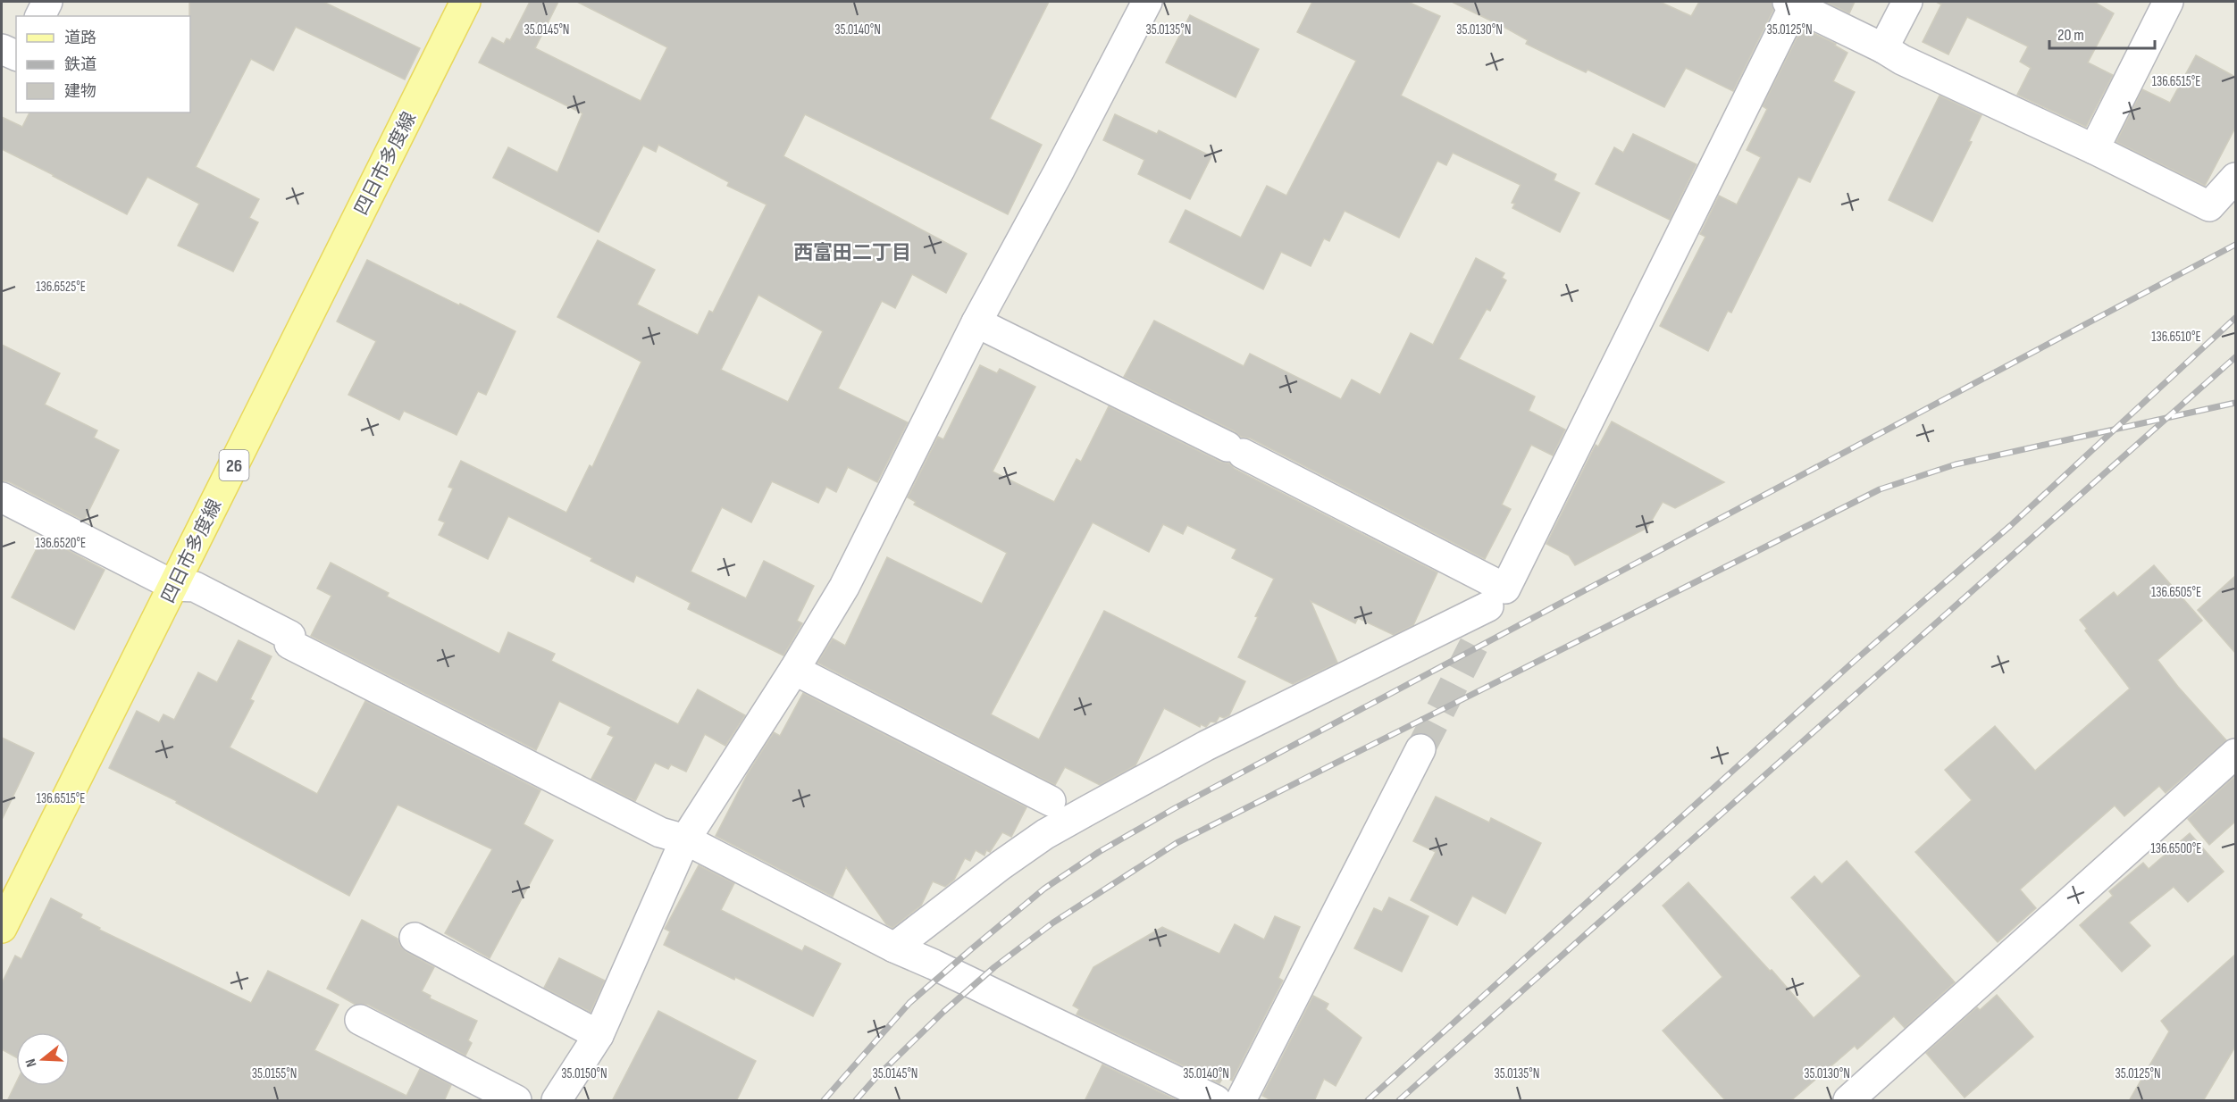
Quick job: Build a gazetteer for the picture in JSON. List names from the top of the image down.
{
  "streets": {
    "main road": ["四日市多度線", "26"]
  },
  "districts": ["西富田二丁目"],
  "legend": ["道路", "鉄道", "建物"],
  "scale_bar": "20 m",
  "north": "left",
  "coordinates": [
    "35.0145°N",
    "35.0140°N",
    "35.0135°N",
    "35.0130°N",
    "35.0125°N",
    "136.6515°E",
    "136.6525°E",
    "136.6510°E",
    "136.6520°E",
    "136.6505°E",
    "136.6500°E",
    "35.0155°N",
    "35.0150°N"
  ]
}
